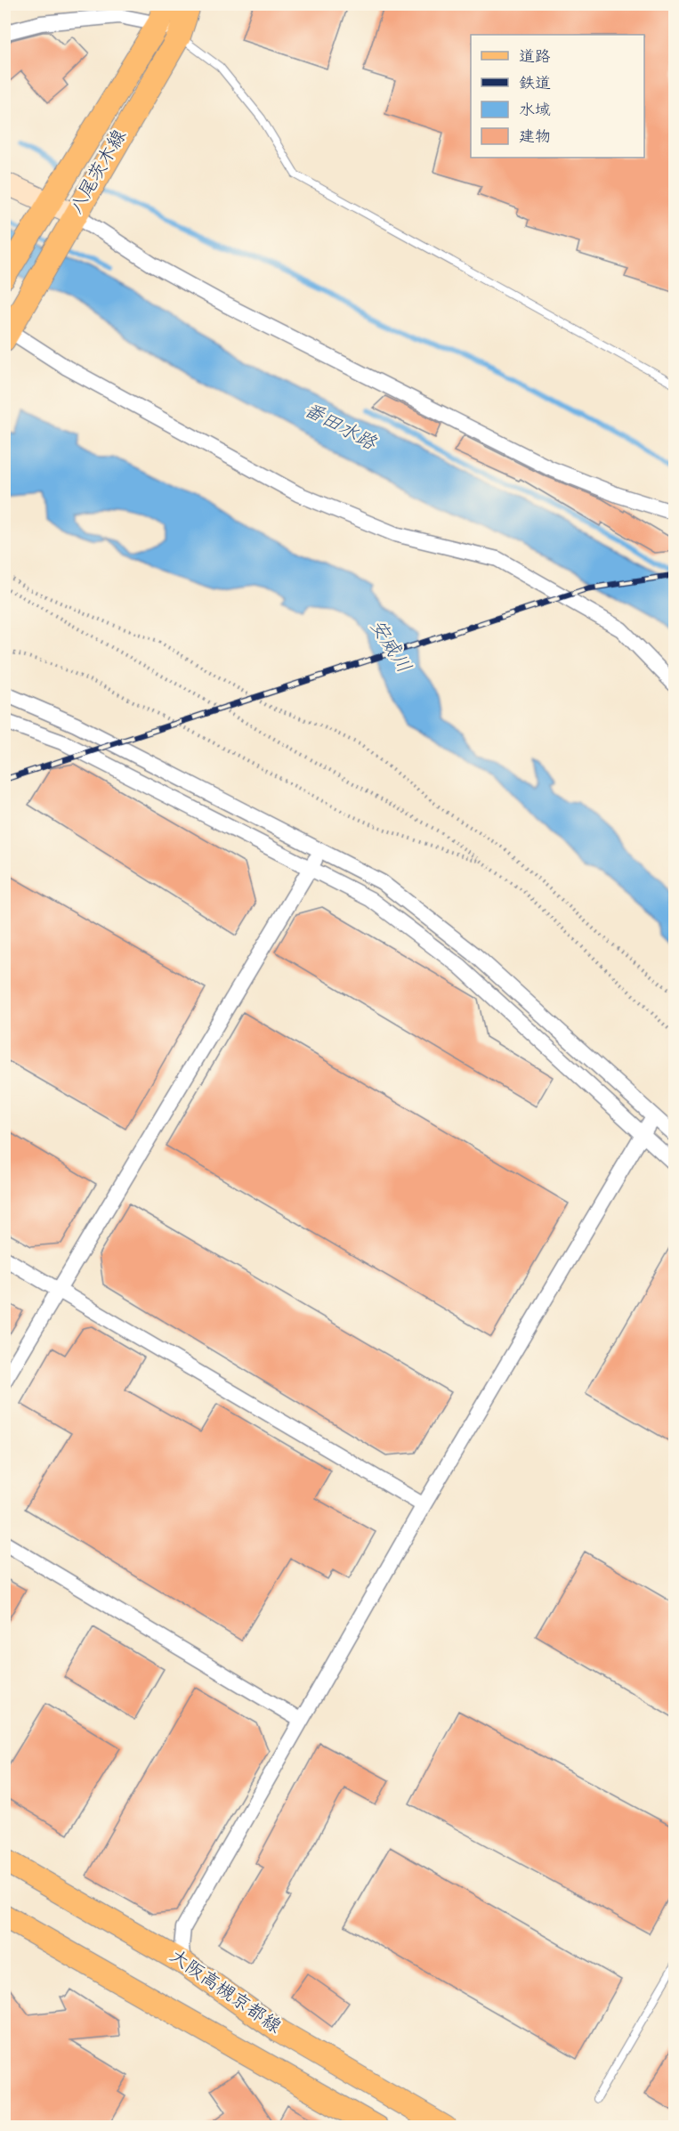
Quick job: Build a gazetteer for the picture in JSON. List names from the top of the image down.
{
  "streets": {
    "main road": ["八尾茨木線", "大阪高槻京都線"]
  },
  "water": ["番田水路", "安威川"],
  "legend": [
    "道路",
    "鉄道",
    "水域",
    "建物"
  ]
}
